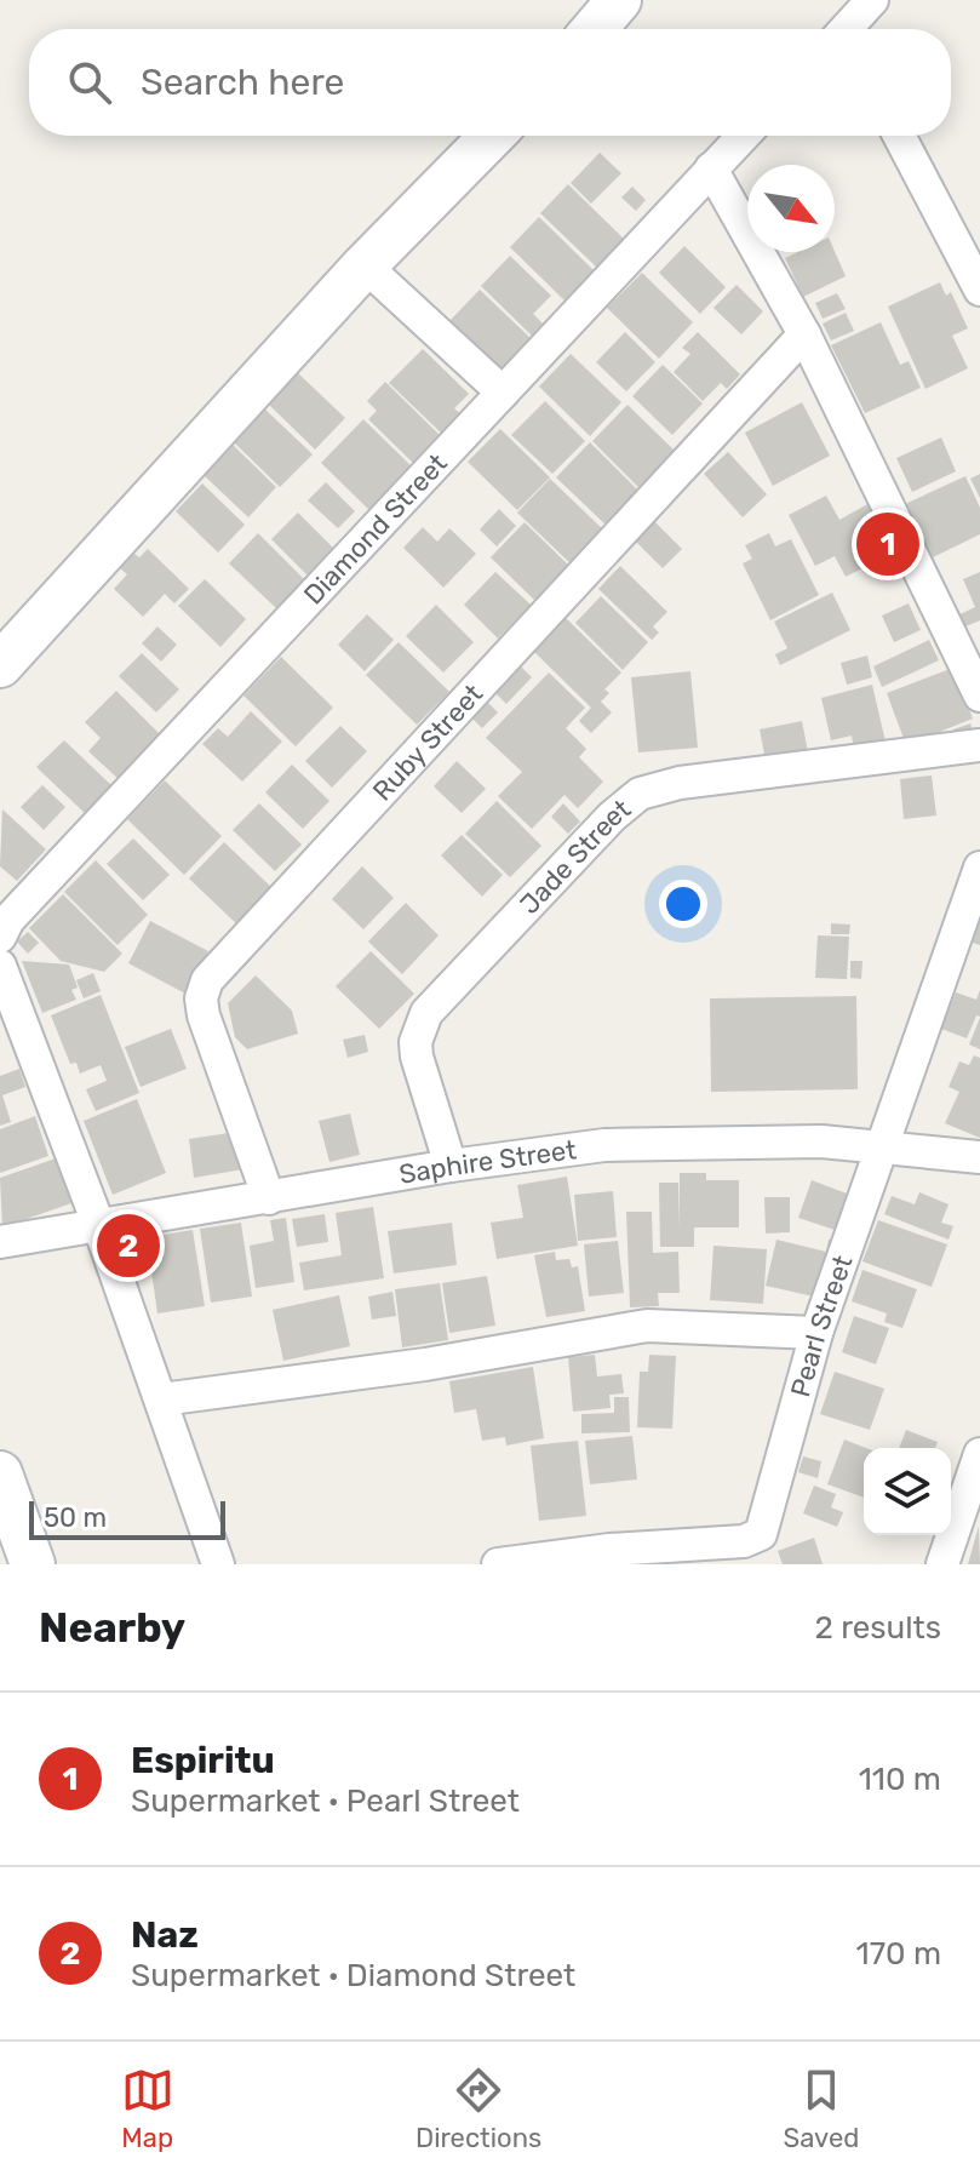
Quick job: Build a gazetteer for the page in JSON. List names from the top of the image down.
{
  "streets": {
    "street": [
      "Diamond Street",
      "Ruby Street",
      "Jade Street",
      "Saphire Street",
      "Pearl Street"
    ]
  },
  "crossings": [
    ["Ruby Street", "Saphire Street"],
    ["Jade Street", "Saphire Street"],
    ["Saphire Street", "Pearl Street"]
  ],
  "scale_bar": "50 m",
  "north": "bottom right",
  "page": {
    "search": "Search here",
    "pins": ["1", "2"],
    "scale": "50 m",
    "heading": ["Nearby", "2 results"],
    "list": [
      {
        "mark": "1",
        "name": "Espiritu",
        "note": "Supermarket · Pearl Street",
        "value": "110 m"
      },
      {
        "mark": "2",
        "name": "Naz",
        "note": "Supermarket · Diamond Street",
        "value": "170 m"
      }
    ],
    "nav": ["Map", "Directions", "Saved"]
  }
}
